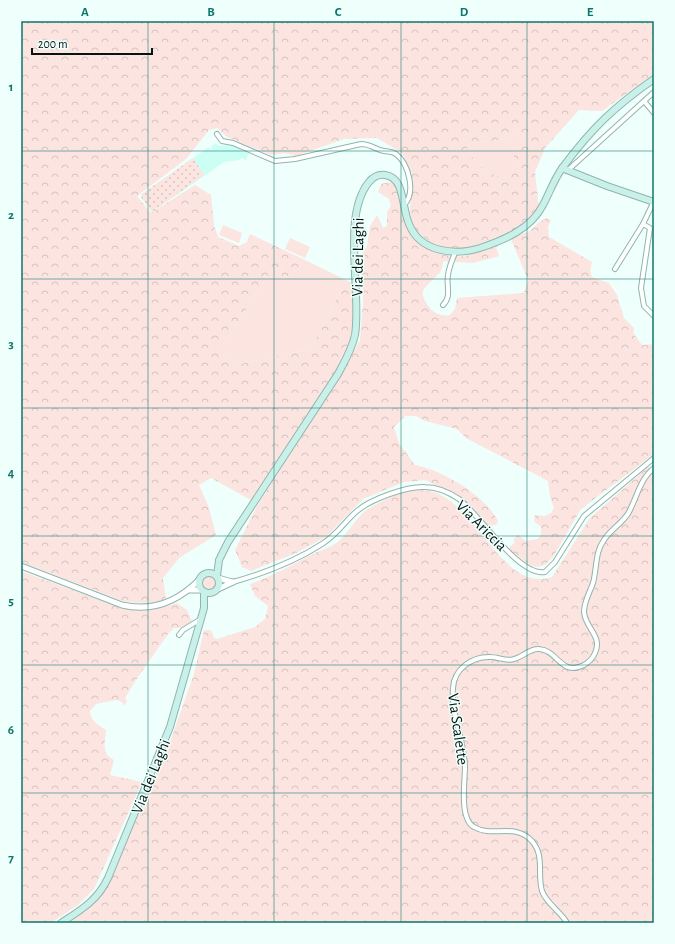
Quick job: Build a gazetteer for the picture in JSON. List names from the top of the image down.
{
  "streets": {
    "main road": ["Via dei Laghi"],
    "street": ["Via Ariccia", "Via Scalette"]
  },
  "crossings": [
    ["Via dei Laghi", "Via Ariccia"]
  ],
  "scale_bar": "200 m",
  "grid": {
    "columns": [
      "A",
      "B",
      "C",
      "D",
      "E"
    ],
    "rows": [
      "1",
      "2",
      "3",
      "4",
      "5",
      "6",
      "7"
    ]
  }
}
